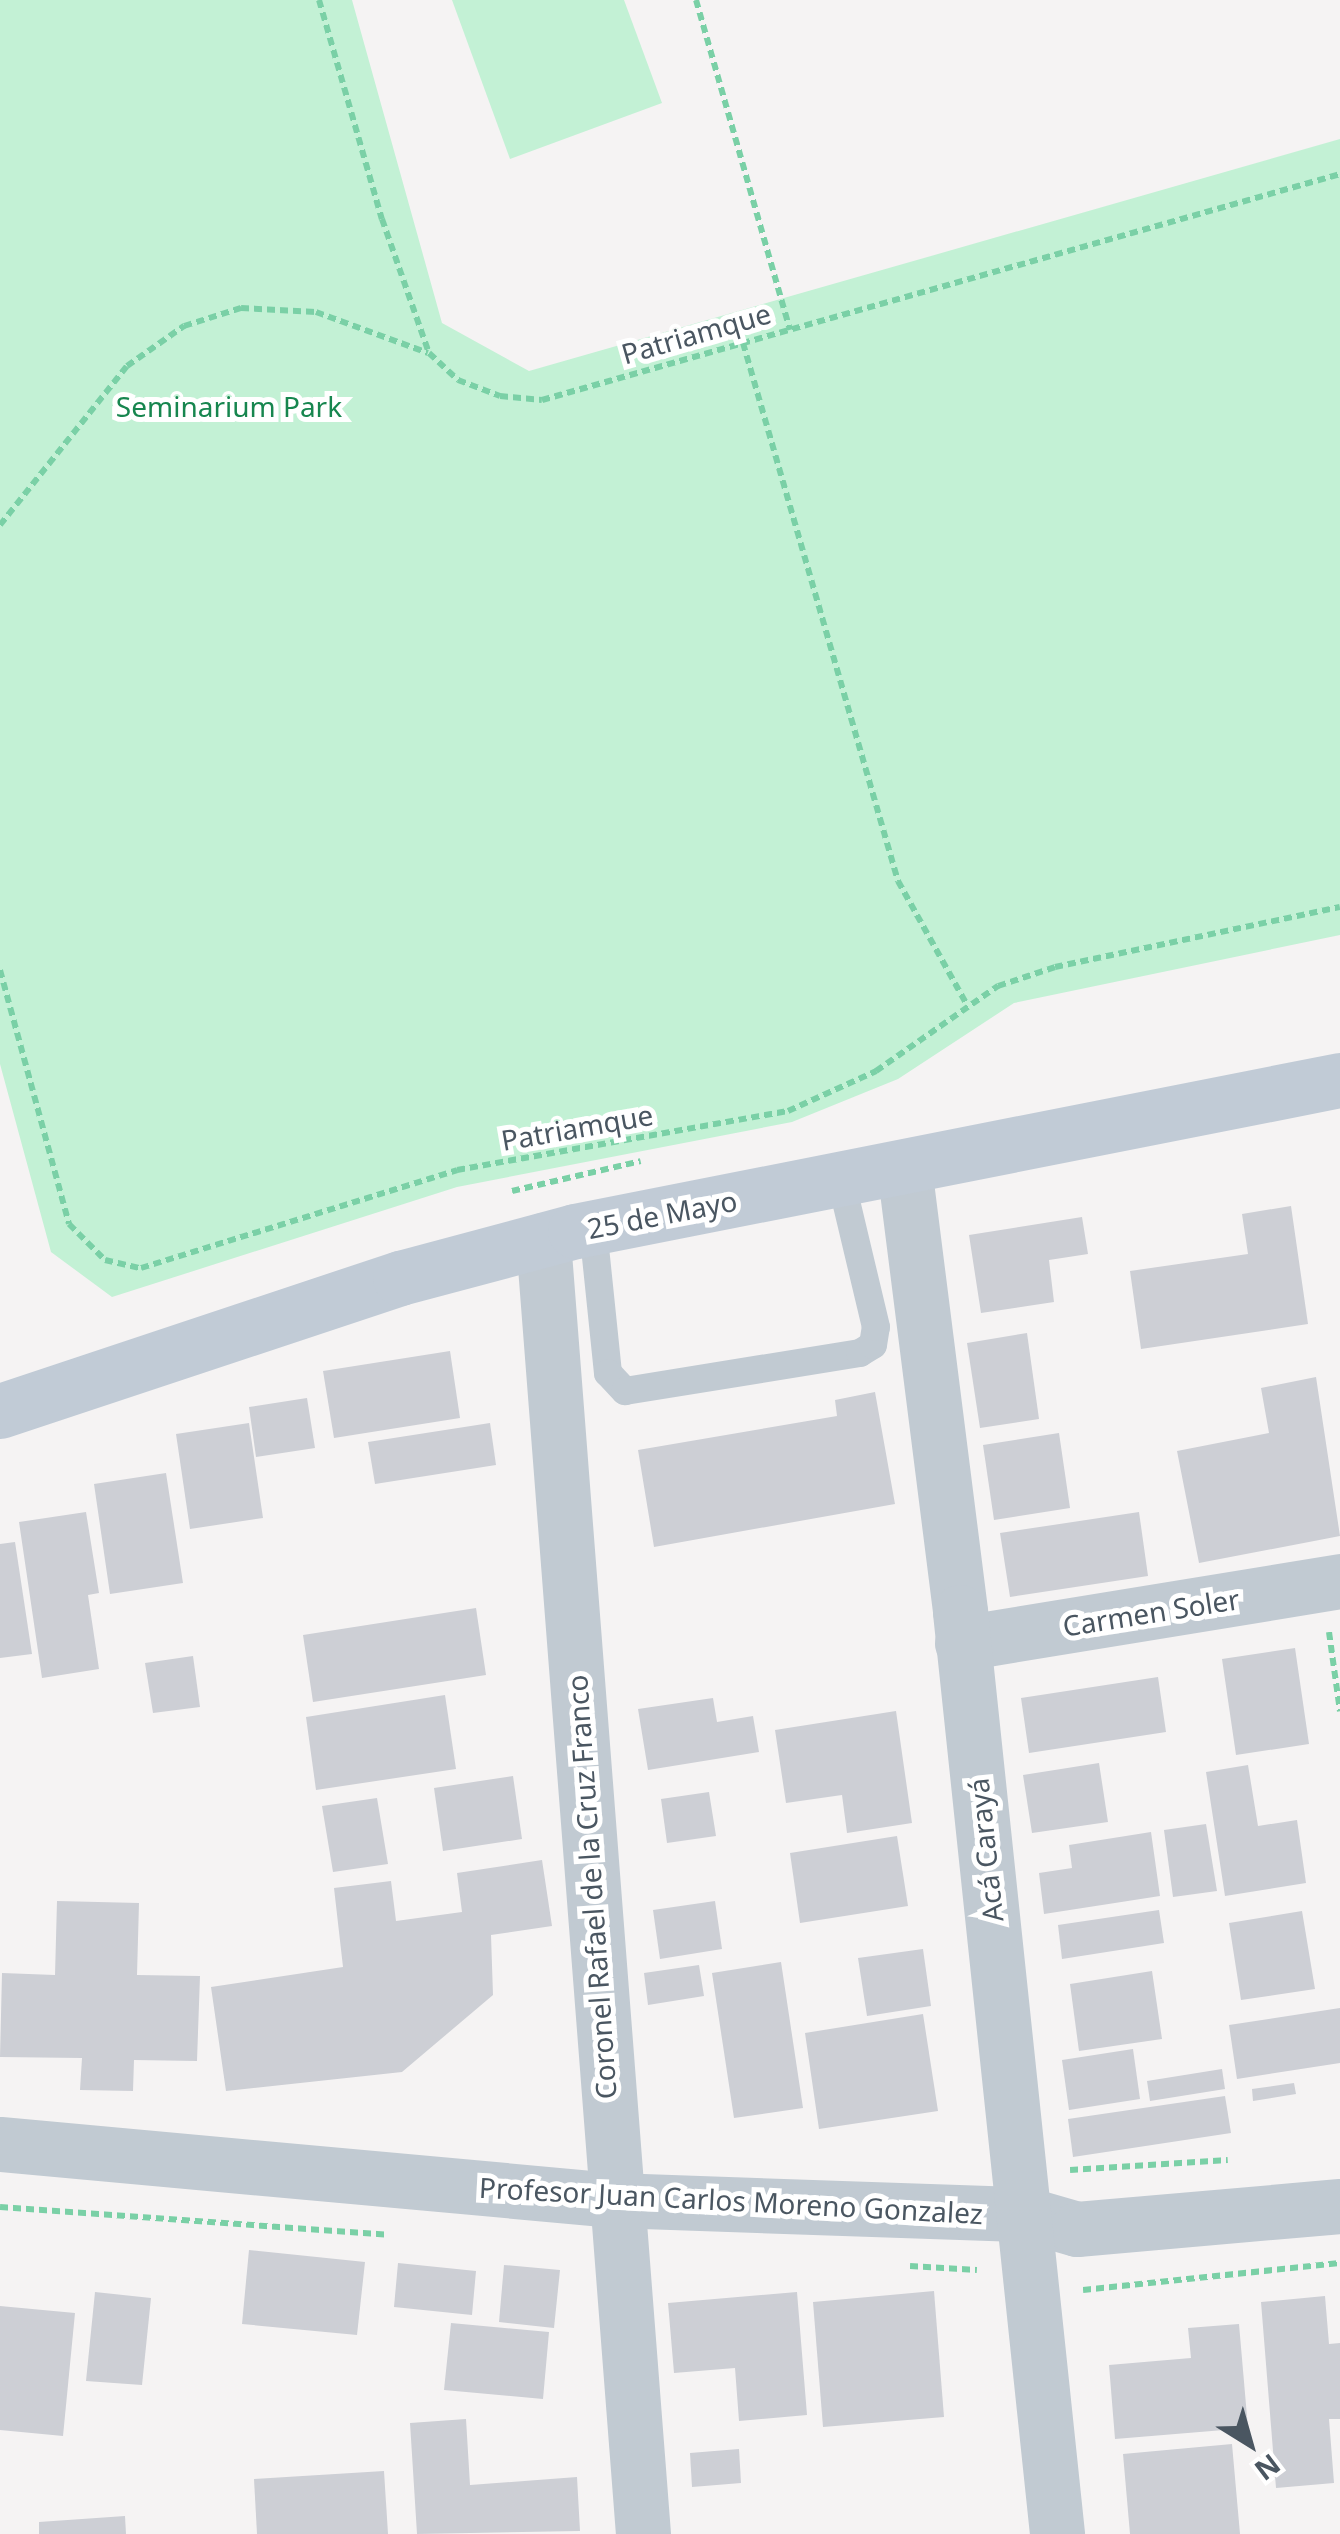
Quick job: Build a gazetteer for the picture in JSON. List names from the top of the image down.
{
  "streets": {
    "main road": ["25 de Mayo"],
    "street": [
      "Carmen Soler",
      "Acá Carayá",
      "Coronel Rafael de la Cruz Franco",
      "Profesor Juan Carlos Moreno Gonzalez"
    ],
    "path": ["Patriamque"]
  },
  "crossings": [
    ["25 de Mayo", "Acá Carayá"],
    ["25 de Mayo", "Coronel Rafael de la Cruz Franco"],
    ["Carmen Soler", "Acá Carayá"],
    ["Acá Carayá", "Profesor Juan Carlos Moreno Gonzalez"],
    ["Coronel Rafael de la Cruz Franco", "Profesor Juan Carlos Moreno Gonzalez"]
  ],
  "parks": ["Seminarium Park"],
  "north": "bottom right"
}
